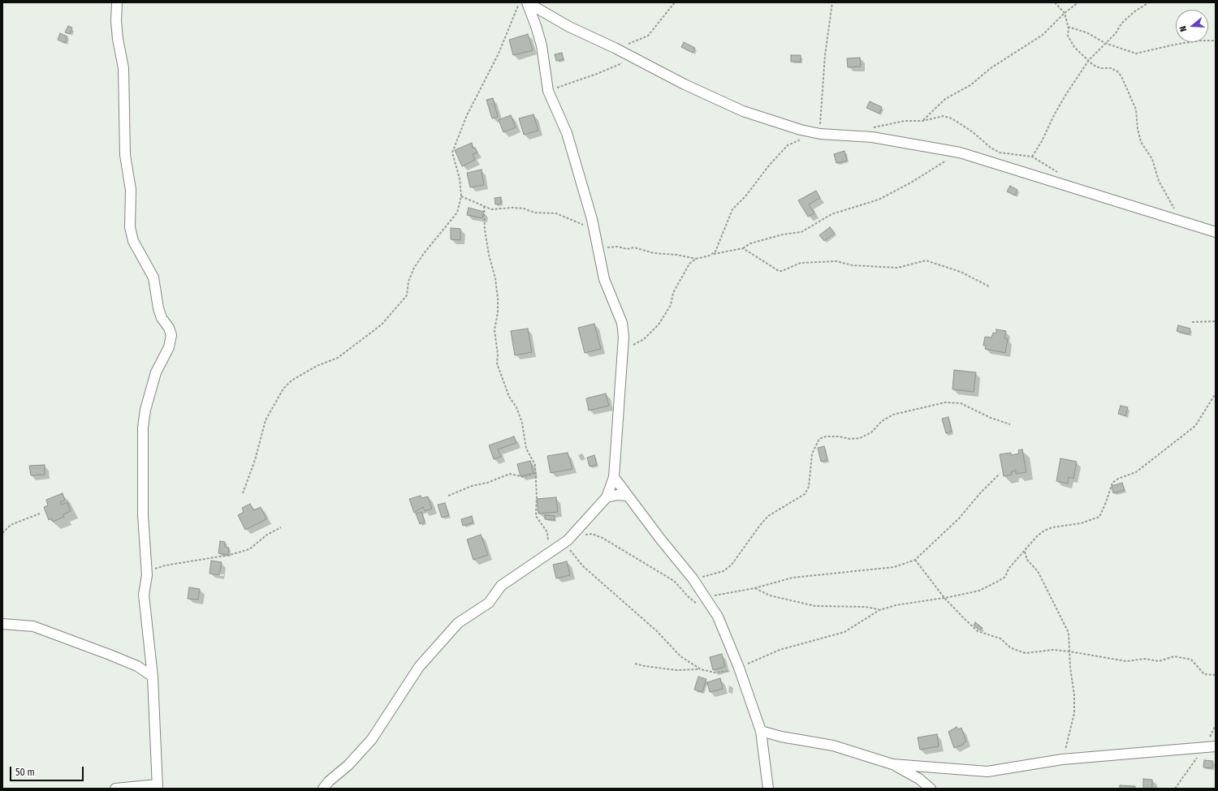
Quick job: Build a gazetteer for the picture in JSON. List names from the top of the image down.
{
  "scale_bar": "50 m",
  "north": "left"
}
